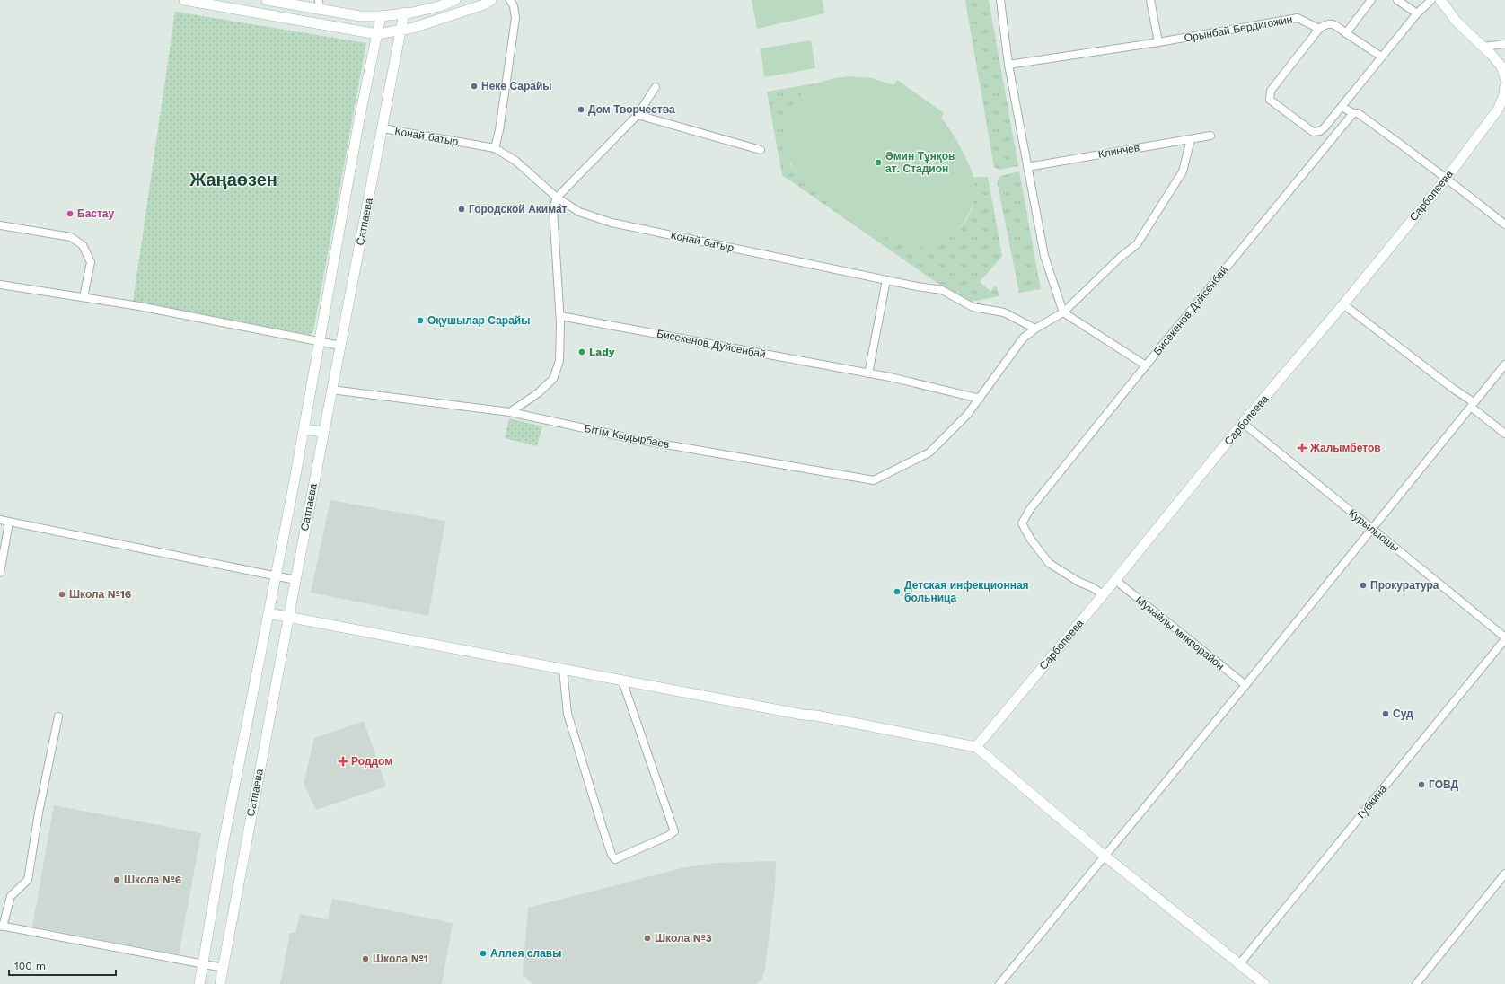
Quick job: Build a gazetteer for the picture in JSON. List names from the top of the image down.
{
  "streets": {
    "street": [
      "Орынбай Бердигожин",
      "Конай батыр",
      "Клинчев",
      "Сарбопеева",
      "Сатпаева",
      "Бисекенов Дуйсенбай",
      "Бiтiм Кыдырбаев",
      "Курылысшы",
      "Мунайлы микрорайон",
      "Губкина"
    ]
  },
  "crossings": [
    ["Конай батыр", "Сатпаева"],
    ["Конай батыр", "Бiтiм Кыдырбаев"],
    ["Клинчев", "Бiтiм Кыдырбаев"],
    ["Сарбопеева", "Бисекенов Дуйсенбай"],
    ["Сарбопеева", "Курылысшы"],
    ["Сарбопеева", "Мунайлы микрорайон"],
    ["Сатпаева", "Бiтiм Кыдырбаев"],
    ["Бисекенов Дуйсенбай", "Бiтiм Кыдырбаев"],
    ["Курылысшы", "Губкина"]
  ],
  "districts": ["Жаңаөзен"],
  "places": {
    "other": [
      "Неке Сарайы",
      "Дом Творчества",
      "Әмин Тұяқов ат. Стадион",
      "Городской Акимат",
      "Бастау",
      "Оқушылар Сарайы",
      "Lady",
      "Прокуратура",
      "Детская инфекционная больница",
      "Школа №16",
      "Суд",
      "ГОВД",
      "Школа №6",
      "Школа №3",
      "Аллея славы",
      "Школа №1"
    ],
    "health": ["Жалымбетов", "Роддом"]
  },
  "scale_bar": "100 m"
}
